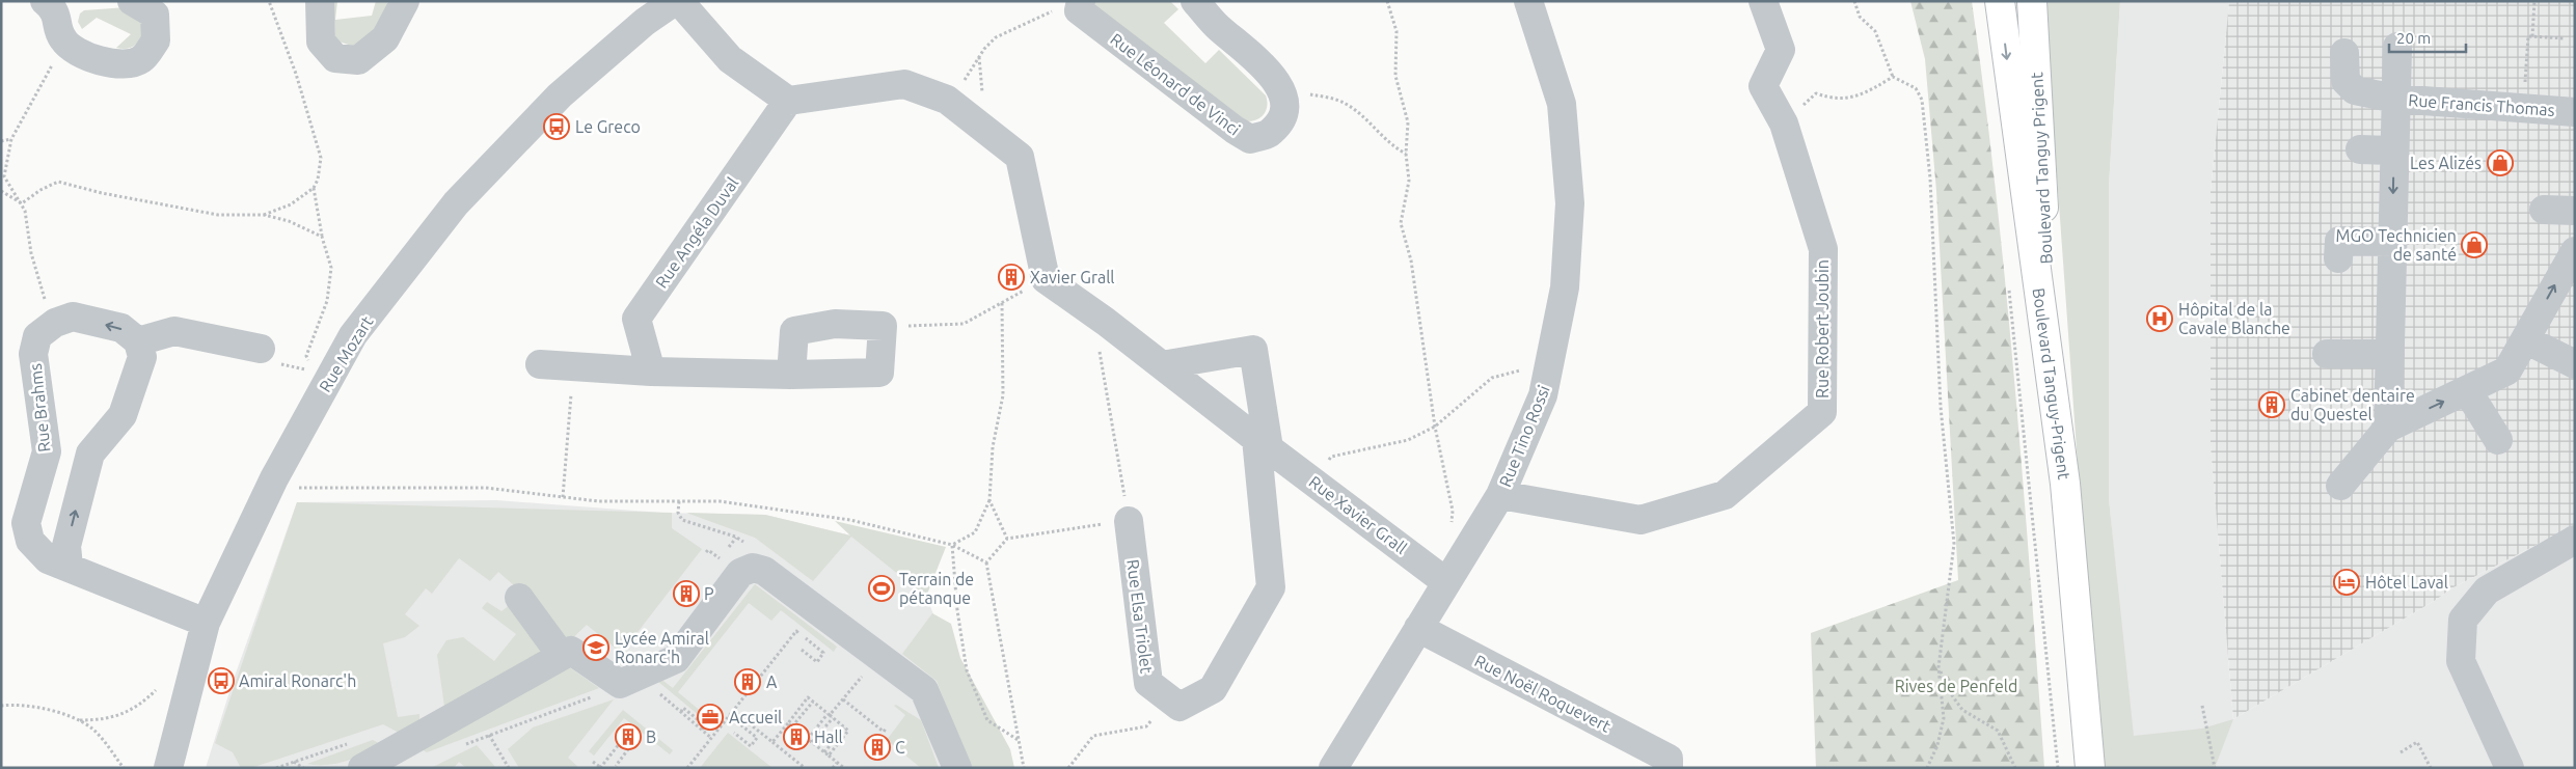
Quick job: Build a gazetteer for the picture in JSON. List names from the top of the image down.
{
  "streets": {
    "main road": ["Boulevard Tanguy Prigent", "Boulevard Tanguy-Prigent"],
    "street": [
      "Rue Léonard de Vinci",
      "Rue Francis Thomas",
      "Rue Angéla Duval",
      "Rue Robert Joubin",
      "Rue Mozart",
      "Rue Brahms",
      "Rue Tino Rossi",
      "Rue Xavier Grall",
      "Rue Elsa Triolet",
      "Rue Noël Roquevert"
    ]
  },
  "crossings": [
    ["Boulevard Tanguy Prigent", "Boulevard Tanguy-Prigent"],
    ["Rue Robert Joubin", "Rue Tino Rossi"],
    ["Rue Mozart", "Rue Brahms"],
    ["Rue Tino Rossi", "Rue Xavier Grall"],
    ["Rue Tino Rossi", "Rue Noël Roquevert"],
    ["Rue Xavier Grall", "Rue Elsa Triolet"]
  ],
  "one_way": ["Boulevard Tanguy-Prigent"],
  "parks": ["Rives de Penfeld"],
  "places": {
    "bus stop": ["Le Greco", "Amiral Ronarc'h"],
    "shop": ["Les Alizés", "MGO Technicien de santé"],
    "building": [
      "Xavier Grall",
      "Cabinet dentaire du Questel",
      "P",
      "A",
      "B",
      "Hall",
      "C"
    ],
    "hospital": ["Hôpital de la Cavale Blanche"],
    "hotel": ["Hôtel Laval"],
    "sports": ["Terrain de pétanque"],
    "school or university": ["Lycée Amiral Ronarc'h"],
    "office": ["Accueil"]
  },
  "scale_bar": "20 m"
}
